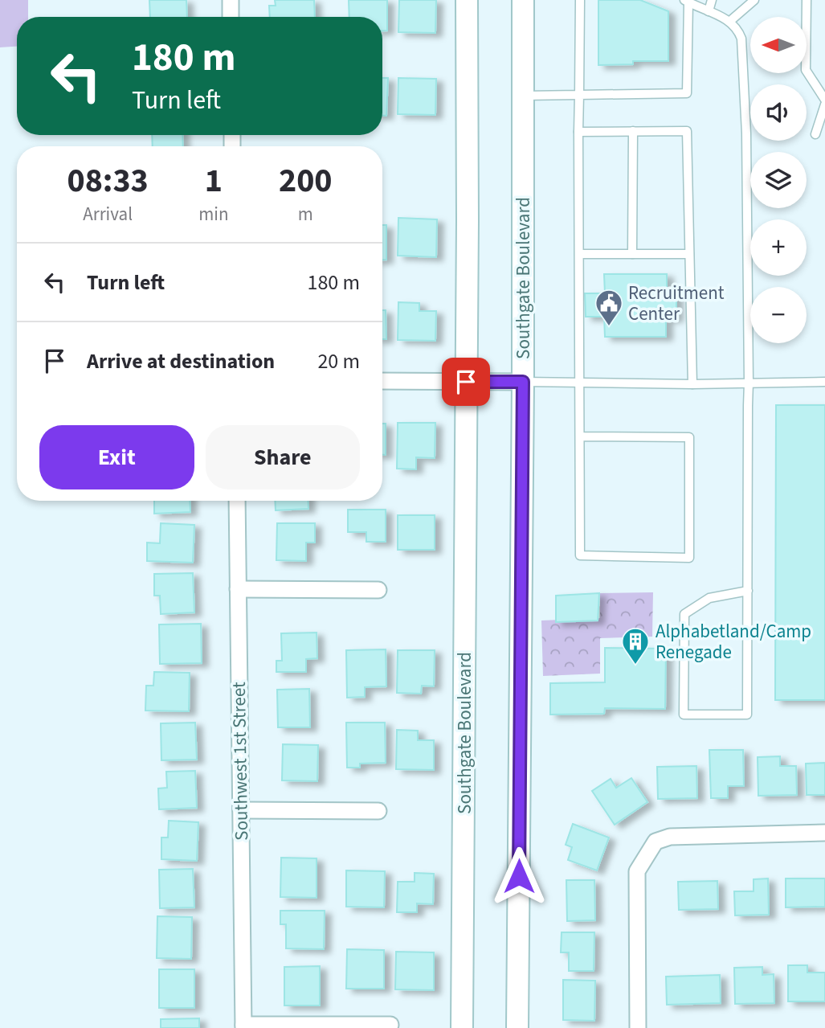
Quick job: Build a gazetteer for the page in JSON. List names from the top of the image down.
{
  "streets": {
    "main road": ["Southgate Boulevard"],
    "street": ["Southwest 1st Street"]
  },
  "places": {
    "public building": ["Recruitment Center"],
    "building": ["Alphabetland/Camp Renegade"]
  },
  "north": "left",
  "page": {
    "map_buttons": ["+", "−"],
    "turn": ["180 m", "Turn left"],
    "eta": [
      "08:33",
      "Arrival",
      "1",
      "min",
      "200",
      "m"
    ],
    "list": [
      {
        "name": "Turn left",
        "value": "180 m"
      },
      {
        "name": "Arrive at destination",
        "value": "20 m"
      }
    ],
    "buttons": ["Exit", "Share"]
  }
}
